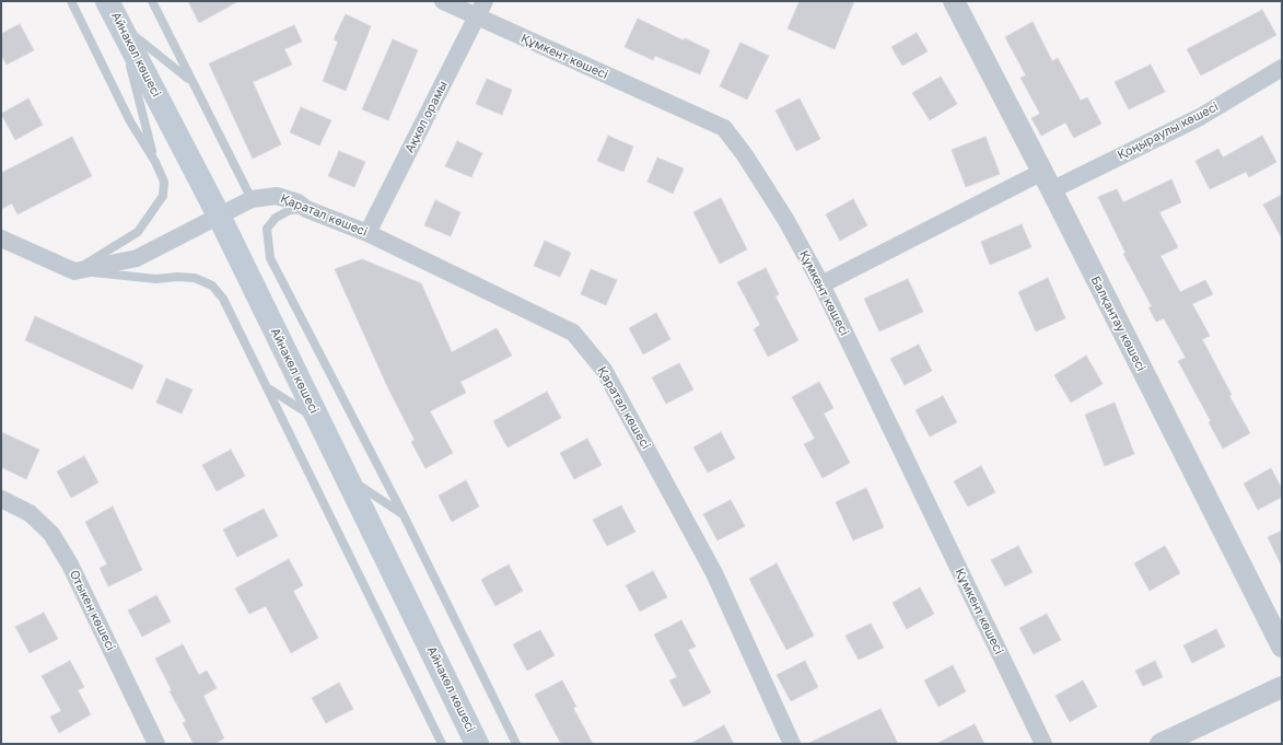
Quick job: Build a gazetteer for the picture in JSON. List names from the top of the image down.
{
  "streets": {
    "main road": ["Айнакөл көшесі"],
    "street": [
      "Құмкент көшесі",
      "Ақкөл орамы",
      "Қоңыраулы көшесі",
      "Қаратал көшесі",
      "Балқантау көшесі",
      "Отыкен көшесі"
    ]
  },
  "crossings": [
    ["Айнакөл көшесі", "Қаратал көшесі"],
    ["Құмкент көшесі", "Ақкөл орамы"],
    ["Құмкент көшесі", "Қоңыраулы көшесі"],
    ["Ақкөл орамы", "Қаратал көшесі"],
    ["Қоңыраулы көшесі", "Балқантау көшесі"]
  ]
}
